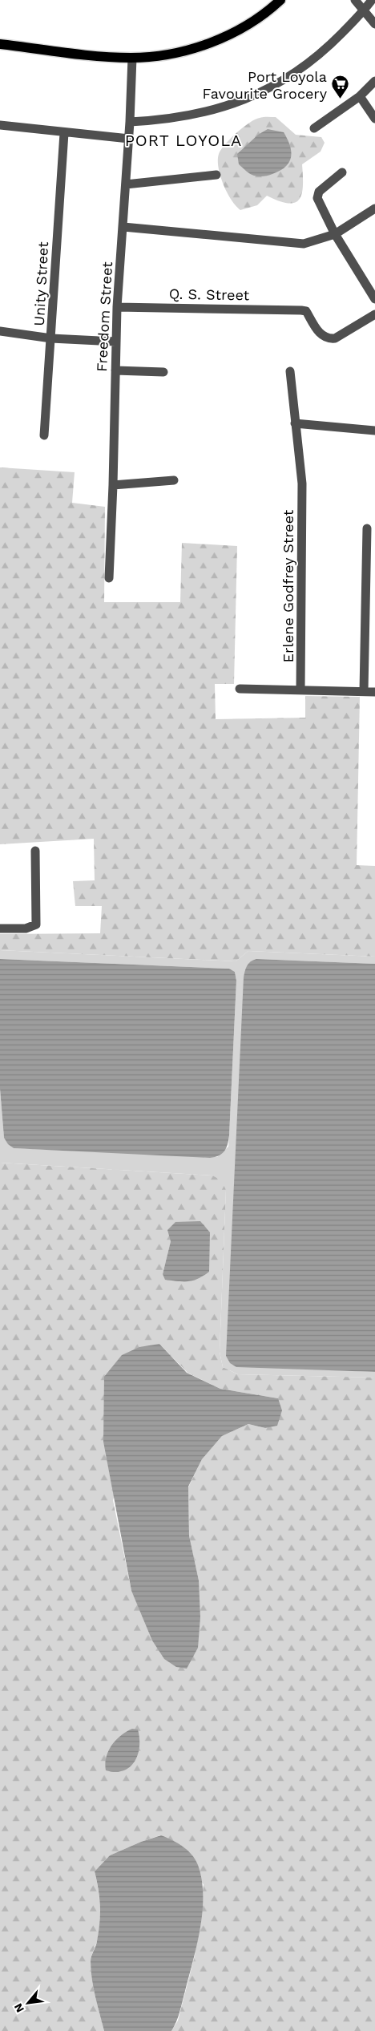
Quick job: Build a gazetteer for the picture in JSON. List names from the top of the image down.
{
  "streets": {
    "street": [
      "Unity Street",
      "Q. S. Street",
      "Freedom Street",
      "Erlene Godfrey Street"
    ]
  },
  "crossings": [
    ["Q. S. Street", "Freedom Street"]
  ],
  "districts": ["PORT LOYOLA"],
  "places": {
    "supermarket": ["Port Loyola Favourite Grocery"]
  },
  "north": "bottom left"
}
